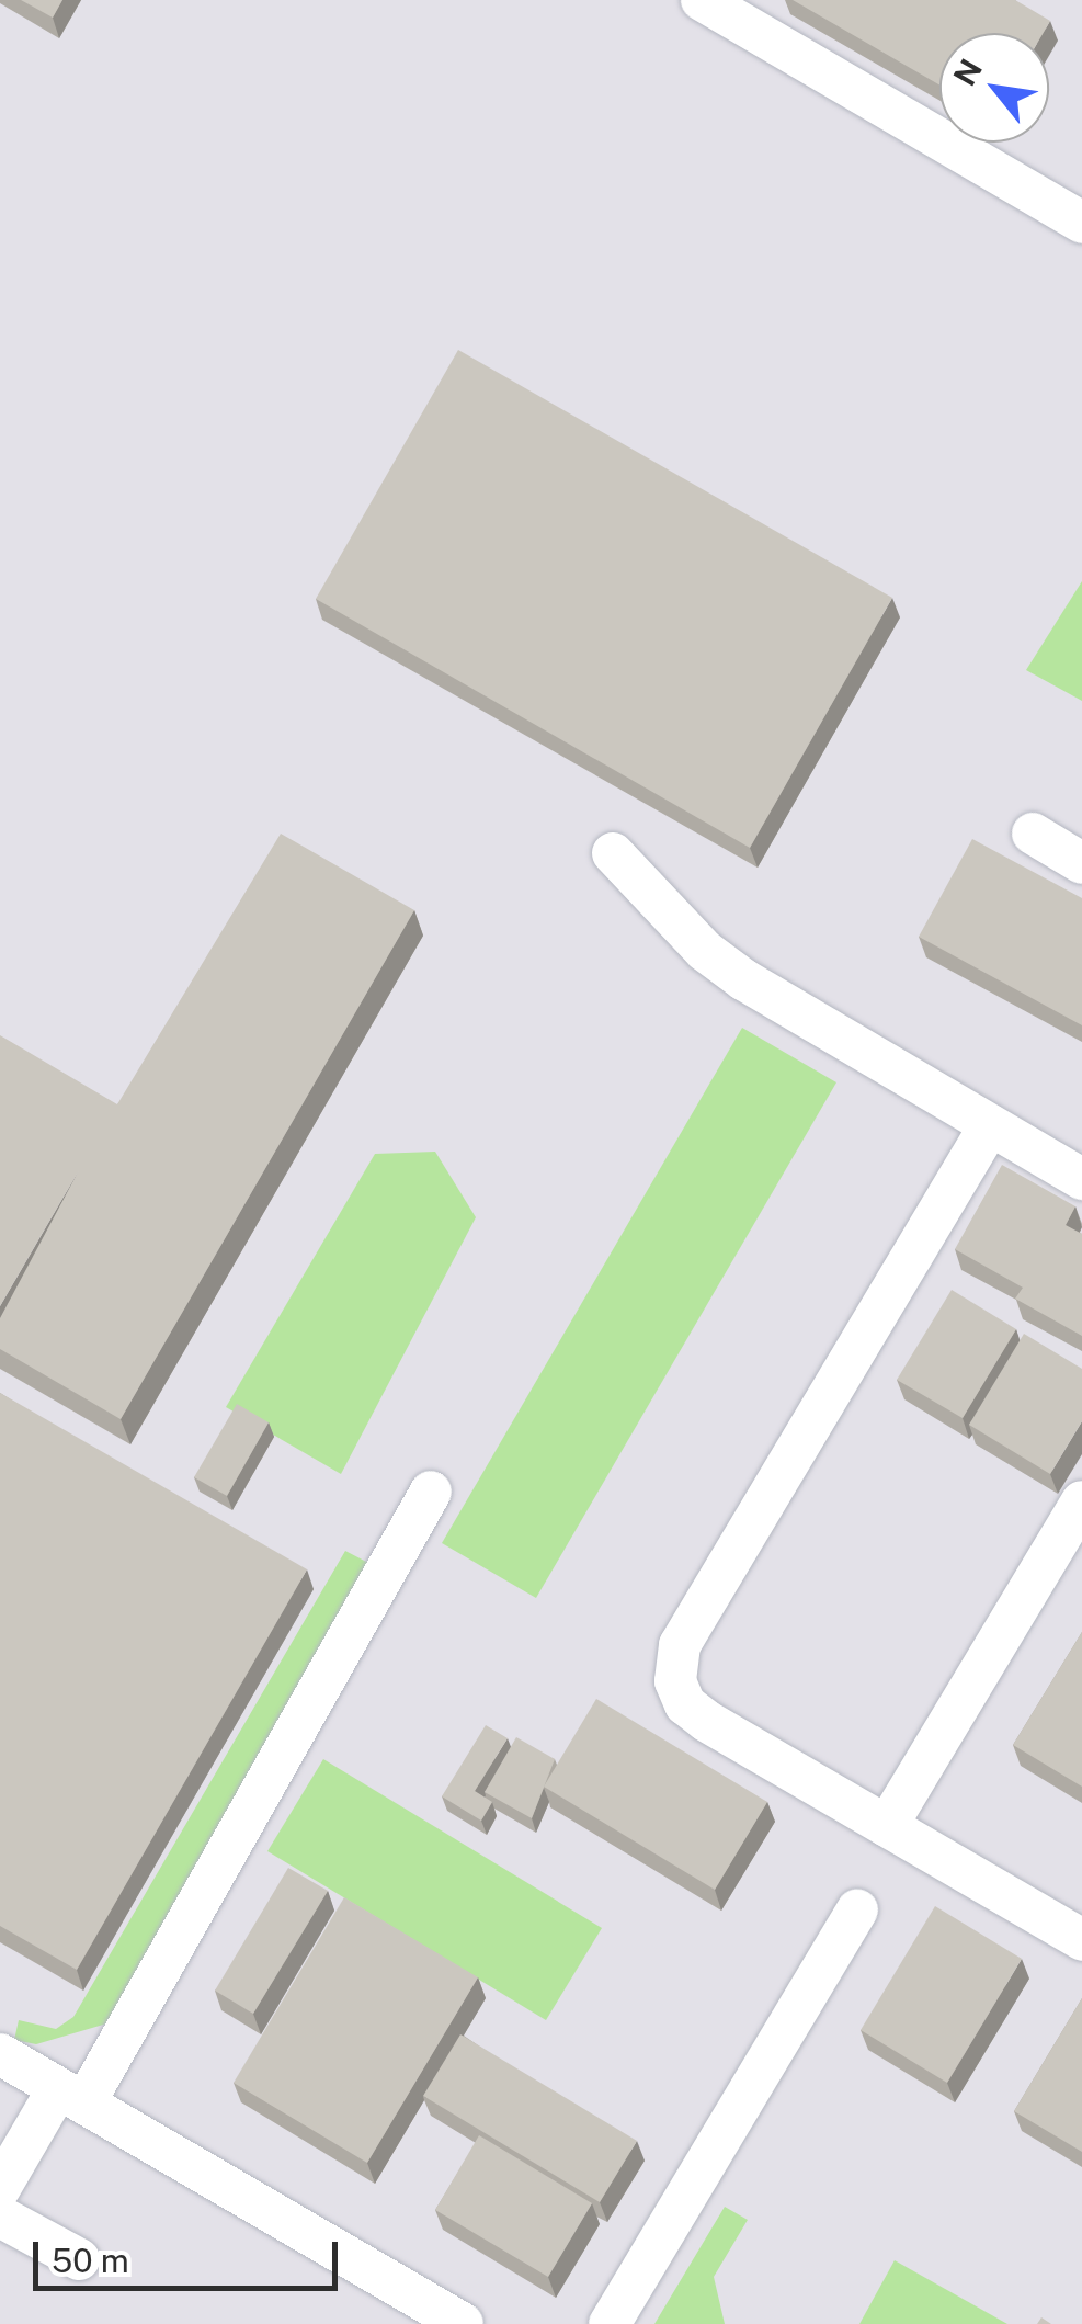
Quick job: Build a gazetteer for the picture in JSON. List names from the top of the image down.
{
  "scale_bar": "50 m",
  "north": "top left"
}
